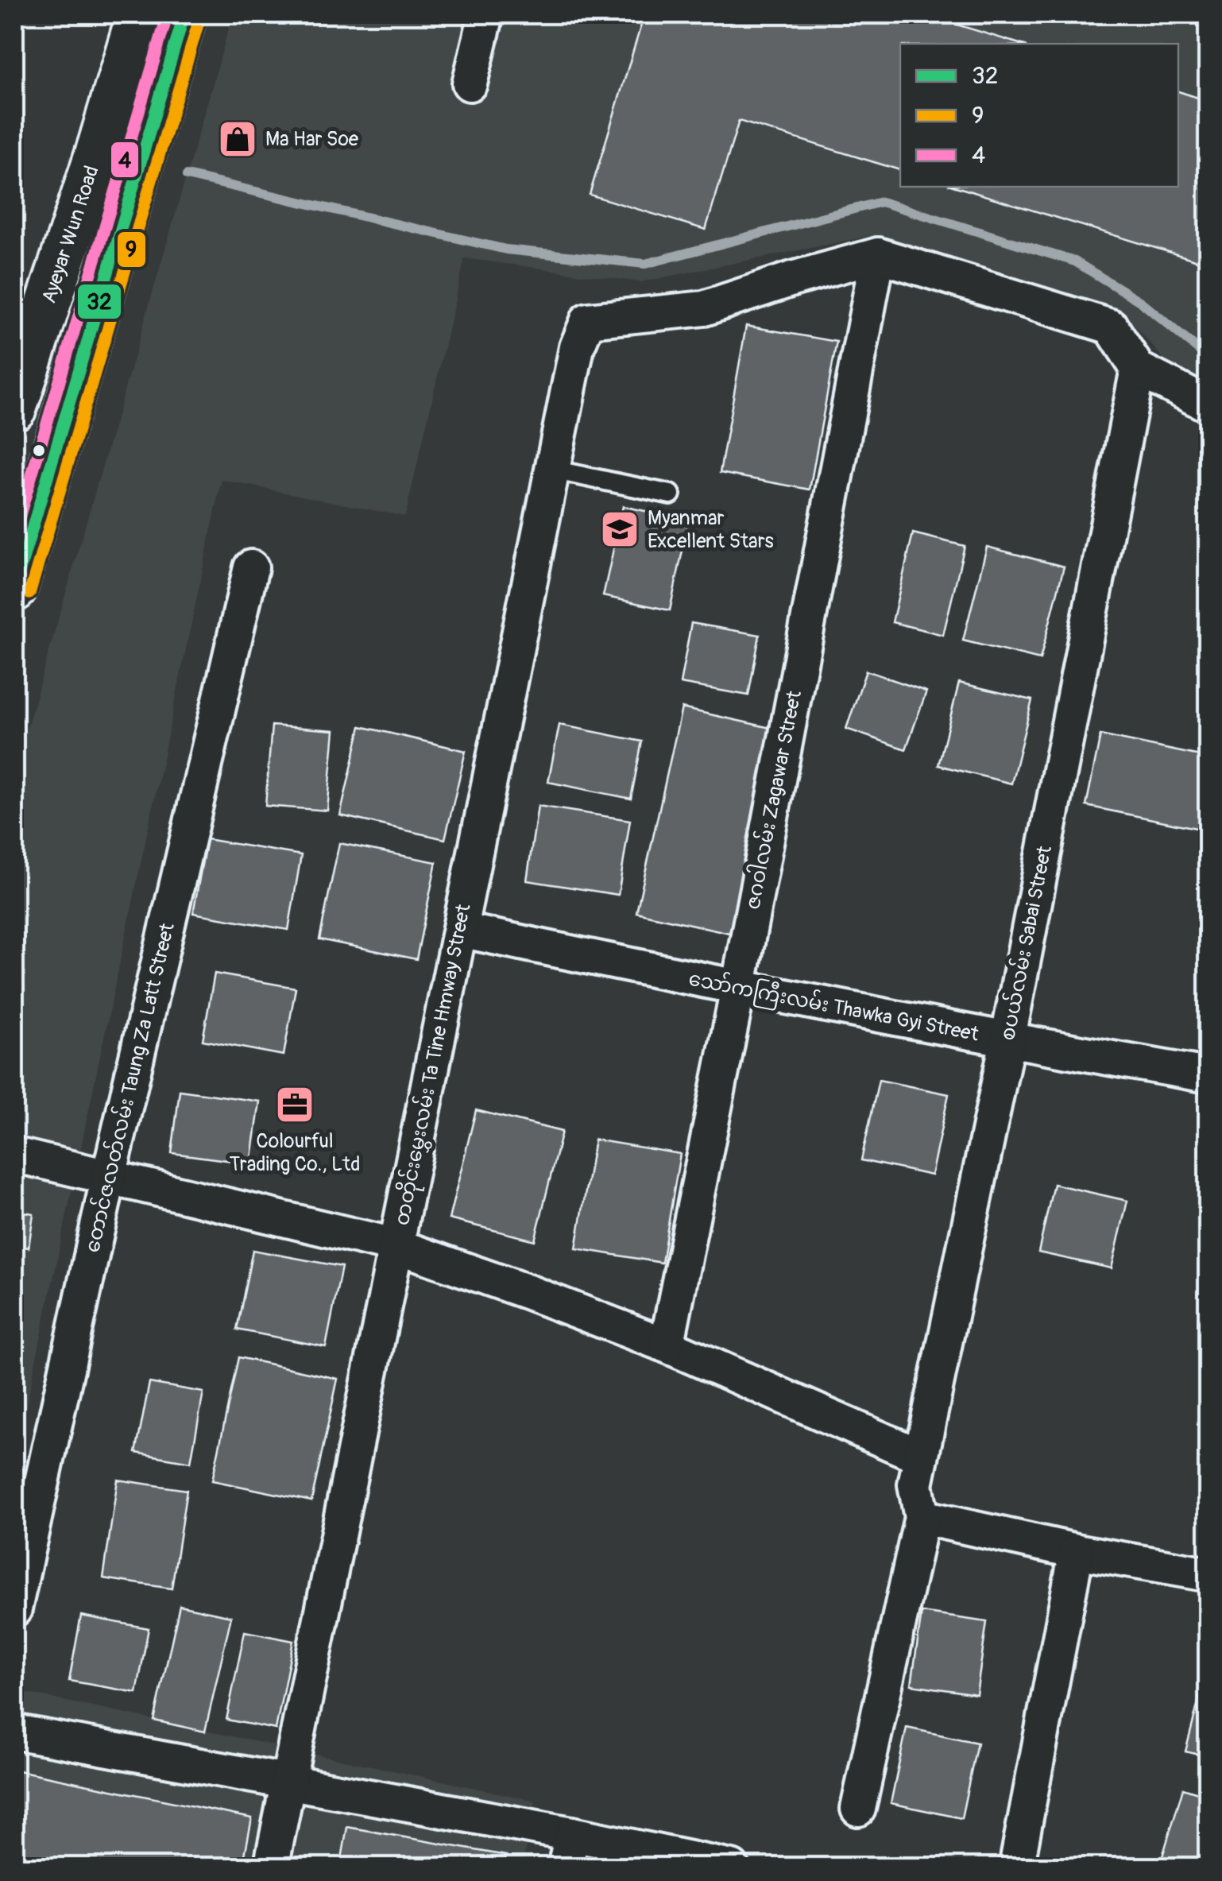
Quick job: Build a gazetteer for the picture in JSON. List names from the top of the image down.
{
  "streets": {
    "main road": ["Ayeyar Wun Road"],
    "street": [
      "ဇဂဝါလမ်း Zagawar Street",
      "စပယ်လမ်း Sabai Street",
      "သော်ကကြီးလမ်း Thawka Gyi Street",
      "တတိုင်းမွှေးလမ်း Ta Tine Hmway Street",
      "တောင်ဇလတ်လမ်း Taung Za Latt Street"
    ]
  },
  "crossings": [
    ["ဇဂဝါလမ်း Zagawar Street", "သော်ကကြီးလမ်း Thawka Gyi Street"],
    ["ဇဂဝါလမ်း Zagawar Street", "တတိုင်းမွှေးလမ်း Ta Tine Hmway Street"],
    ["စပယ်လမ်း Sabai Street", "သော်ကကြီးလမ်း Thawka Gyi Street"],
    ["သော်ကကြီးလမ်း Thawka Gyi Street", "တတိုင်းမွှေးလမ်း Ta Tine Hmway Street"]
  ],
  "places": {
    "shop": ["Ma Har Soe"],
    "school or university": ["Myanmar Excellent Stars"],
    "office": ["Colourful Trading Co., Ltd"]
  },
  "lines": ["transit line 32", "transit line 4", "transit line 9"],
  "legend": ["32", "9", "4"]
}
